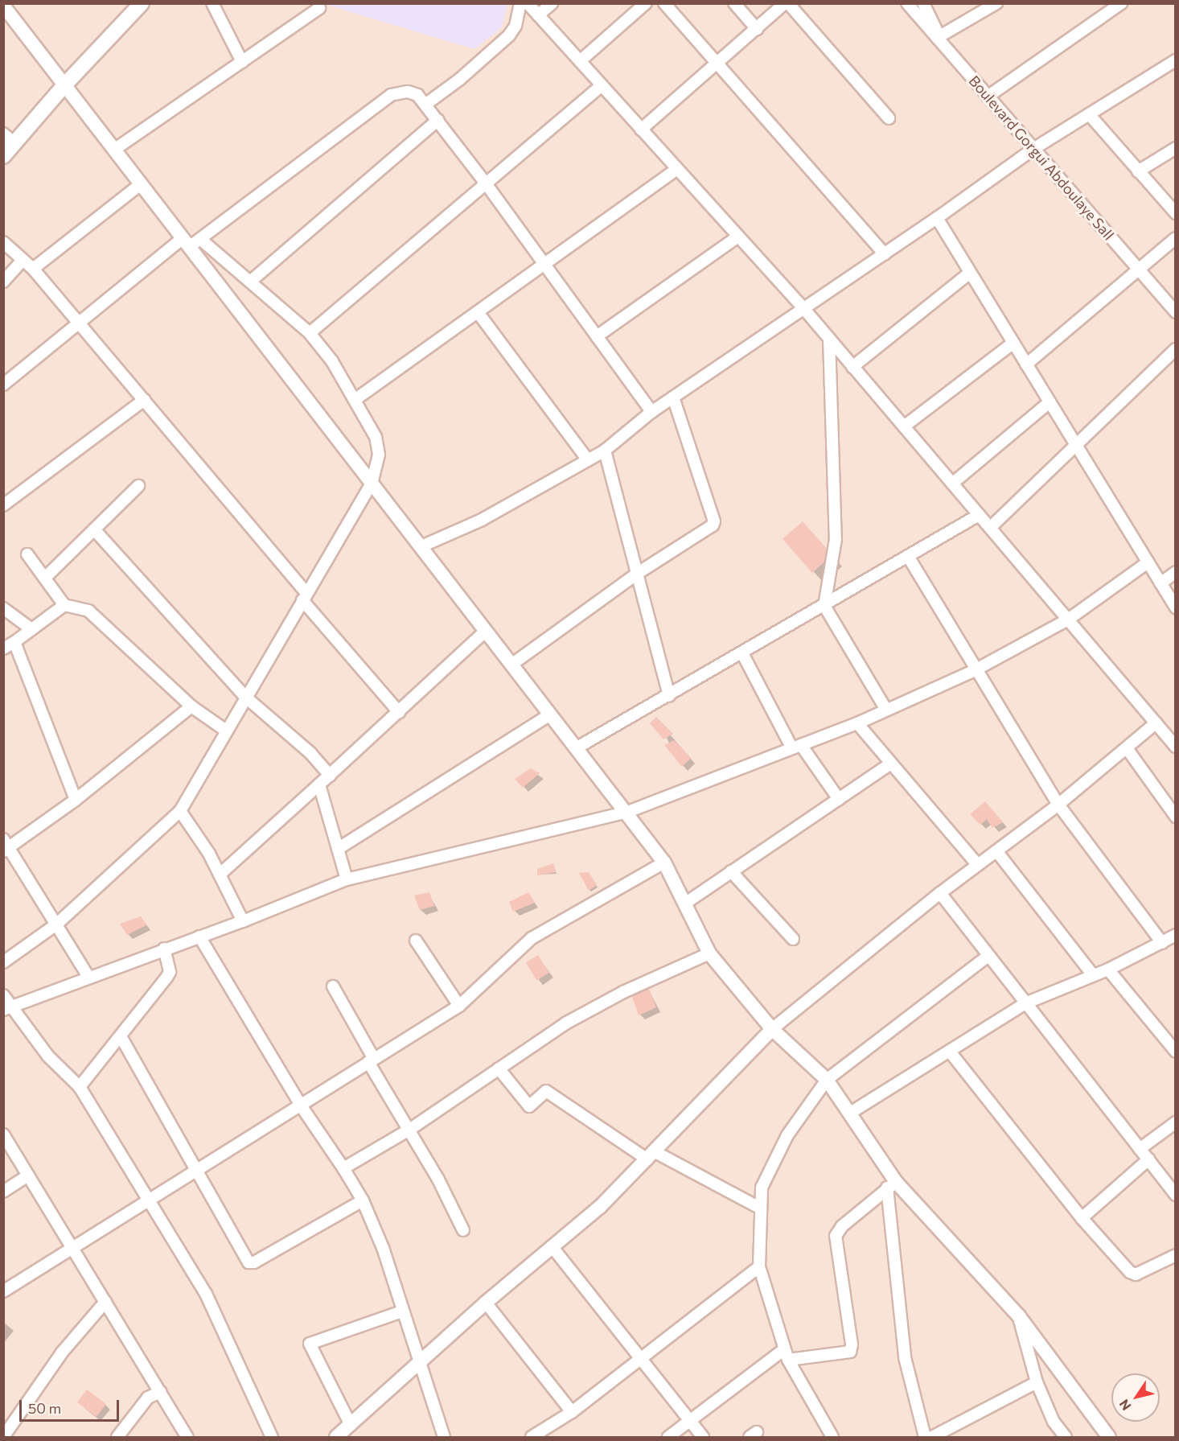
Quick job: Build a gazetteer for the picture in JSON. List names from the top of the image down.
{
  "streets": {
    "street": ["Boulevard Gorgui Abdoulaye Sall"]
  },
  "scale_bar": "50 m",
  "north": "bottom left"
}
